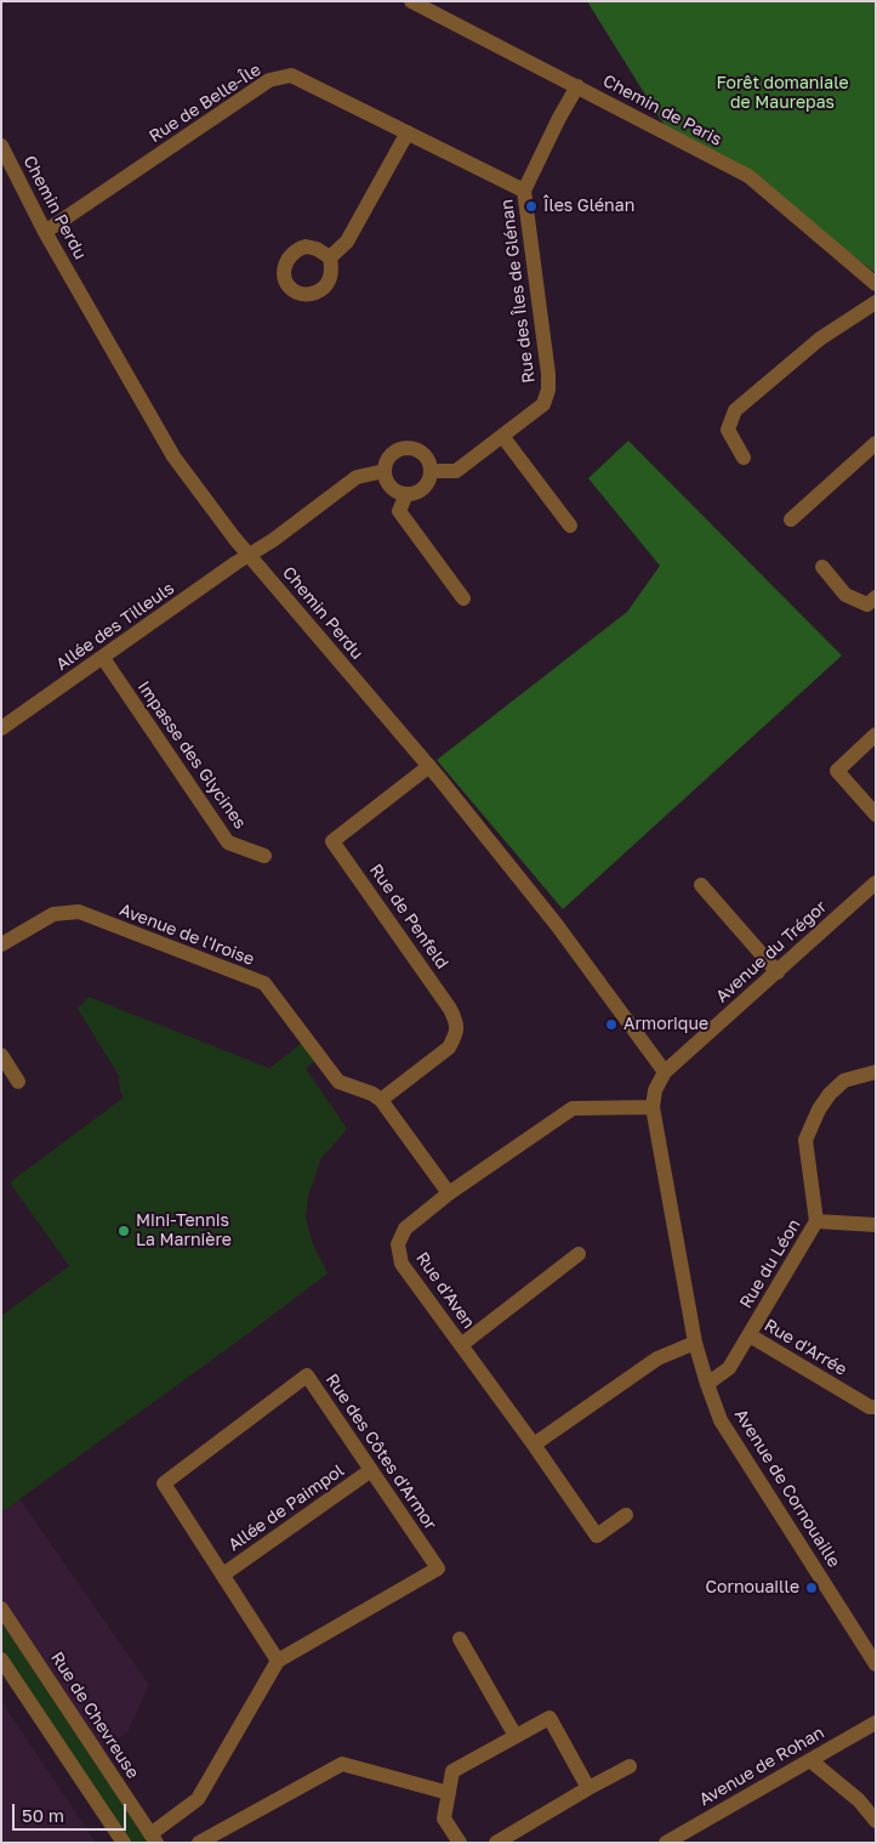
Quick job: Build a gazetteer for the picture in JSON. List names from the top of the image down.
{
  "streets": {
    "street": [
      "Rue de Belle-Île",
      "Chemin de Paris",
      "Chemin Perdu",
      "Rue des Îles de Glénan",
      "Allée des Tilleuls",
      "Impasse des Glycines",
      "Rue de Penfeld",
      "Avenue de l'Iroise",
      "Avenue du Trégor",
      "Rue du Léon",
      "Rue d'Aven",
      "Rue d'Arrée",
      "Rue des Côtes d'Armor",
      "Avenue de Cornouaille",
      "Allée de Paimpol",
      "Rue de Chevreuse",
      "Avenue de Rohan"
    ]
  },
  "crossings": [
    ["Rue de Belle-Île", "Chemin Perdu"],
    ["Rue de Belle-Île", "Rue des Îles de Glénan"],
    ["Chemin de Paris", "Rue des Îles de Glénan"],
    ["Chemin Perdu", "Allée des Tilleuls"],
    ["Chemin Perdu", "Rue de Penfeld"],
    ["Chemin Perdu", "Avenue du Trégor"],
    ["Allée des Tilleuls", "Impasse des Glycines"],
    ["Rue de Penfeld", "Avenue de l'Iroise"],
    ["Avenue de l'Iroise", "Rue d'Aven"],
    ["Rue du Léon", "Rue d'Arrée"],
    ["Rue du Léon", "Avenue de Cornouaille"],
    ["Rue d'Aven", "Avenue de Cornouaille"],
    ["Rue des Côtes d'Armor", "Allée de Paimpol"],
    ["Rue des Côtes d'Armor", "Rue de Chevreuse"]
  ],
  "parks": ["Forêt domaniale de Maurepas"],
  "places": [
    "Îles Glénan",
    "Armorique",
    "Mini-Tennis La Marnière",
    "Cornouaille"
  ],
  "scale_bar": "50 m"
}
